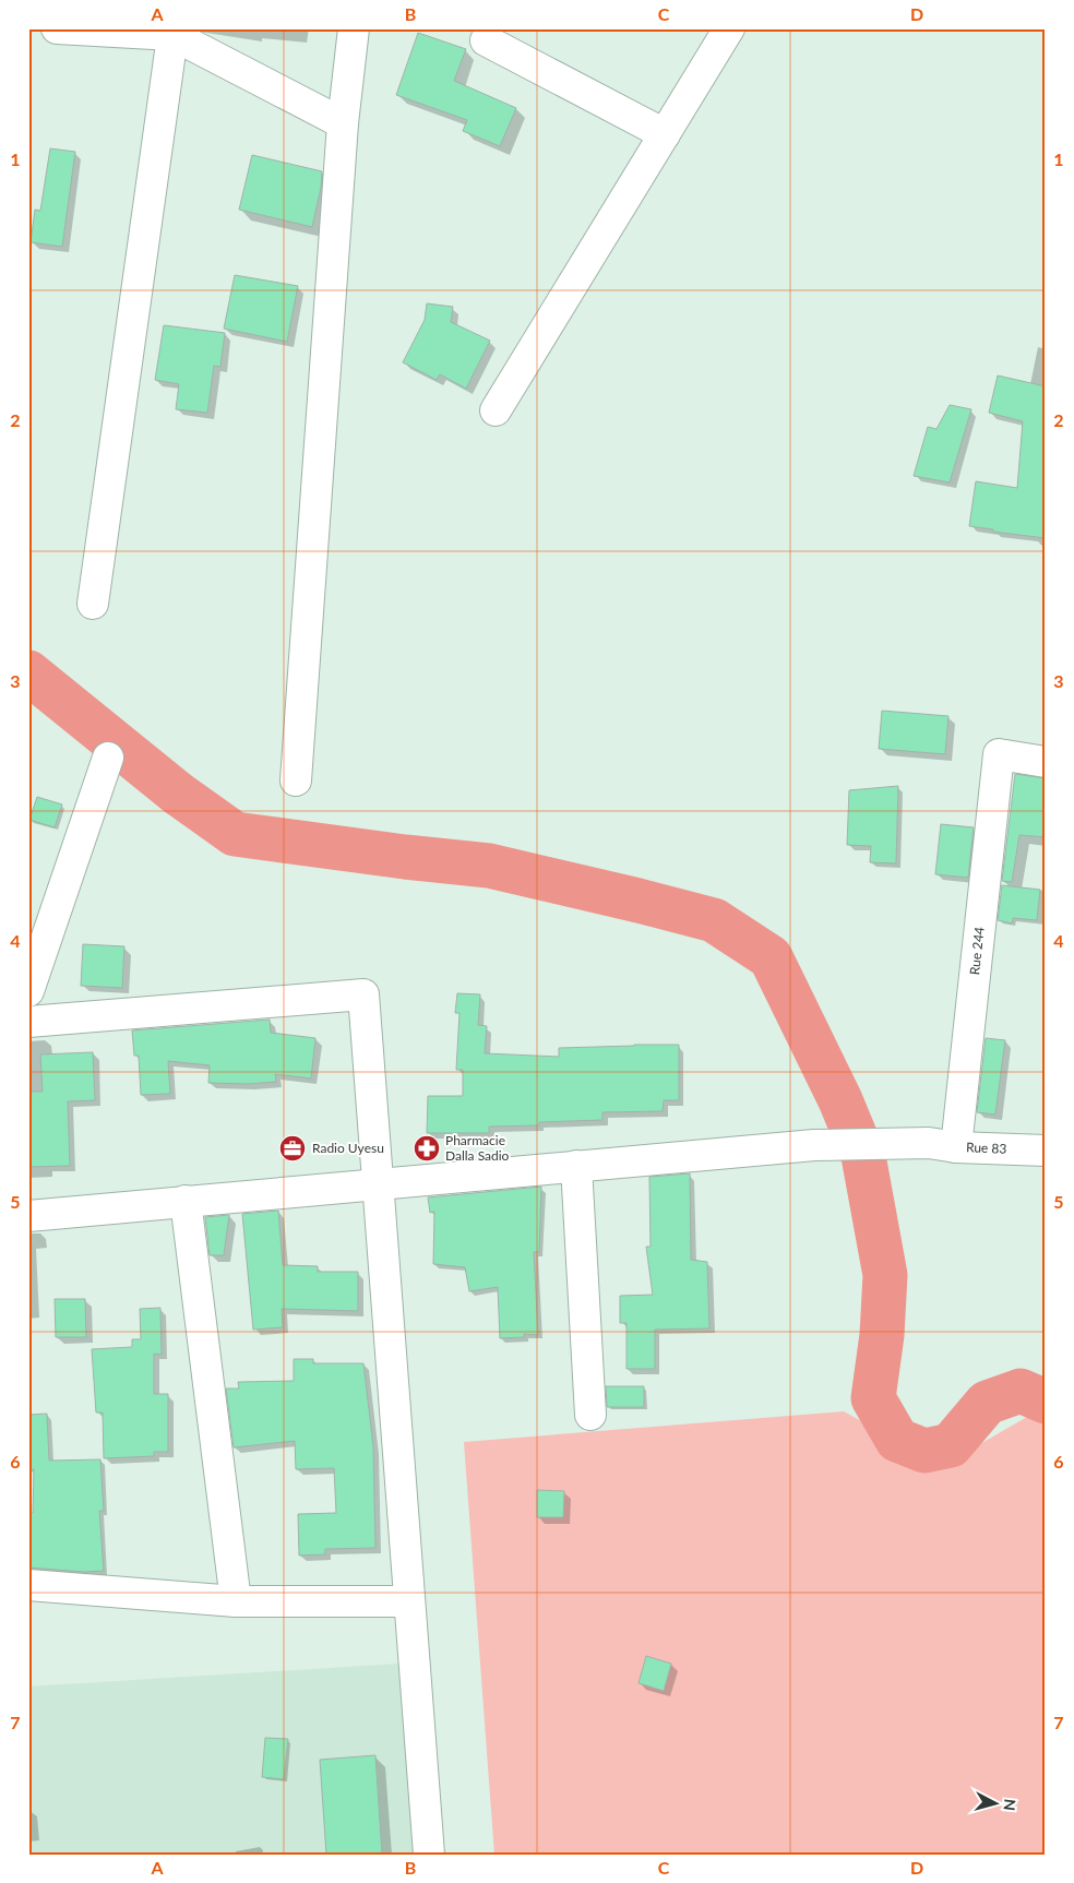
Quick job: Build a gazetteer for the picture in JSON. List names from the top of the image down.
{
  "streets": {
    "street": ["Rue 244", "Rue 83"]
  },
  "crossings": [
    ["Rue 244", "Rue 83"]
  ],
  "places": {
    "office": ["Radio Uyesu"],
    "pharmacy": ["Pharmacie Dalla Sadio"]
  },
  "north": "right",
  "grid": {
    "columns": [
      "A",
      "B",
      "C",
      "D"
    ],
    "rows": [
      "1",
      "2",
      "3",
      "4",
      "5",
      "6",
      "7"
    ]
  }
}
